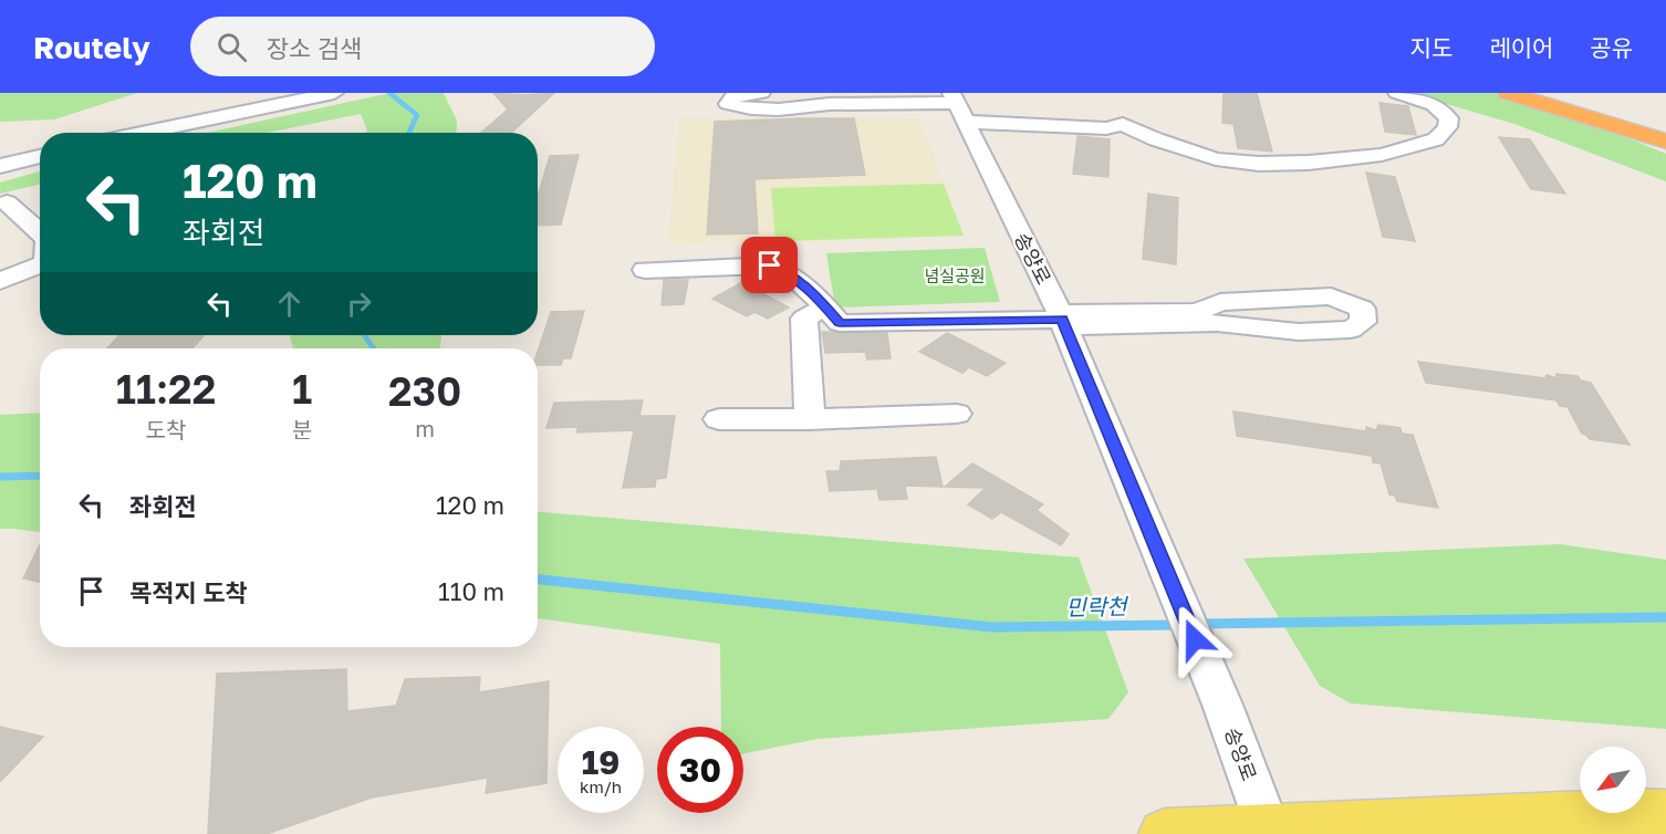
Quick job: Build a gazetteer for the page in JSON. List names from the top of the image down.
{
  "streets": {
    "street": ["송양로"]
  },
  "water": ["민락천"],
  "parks": ["념실공원"],
  "north": "bottom left",
  "page": {
    "header": "Routely",
    "search": "장소 검색",
    "nav": ["지도", "레이어", "공유"],
    "turn": ["120 m", "좌회전"],
    "eta": [
      "11:22",
      "도착",
      "1",
      "분",
      "230",
      "m"
    ],
    "list": [
      {
        "name": "좌회전",
        "value": "120 m"
      },
      {
        "name": "목적지 도착",
        "value": "110 m"
      }
    ],
    "speed": "19 km/h",
    "limit": "30"
  }
}
